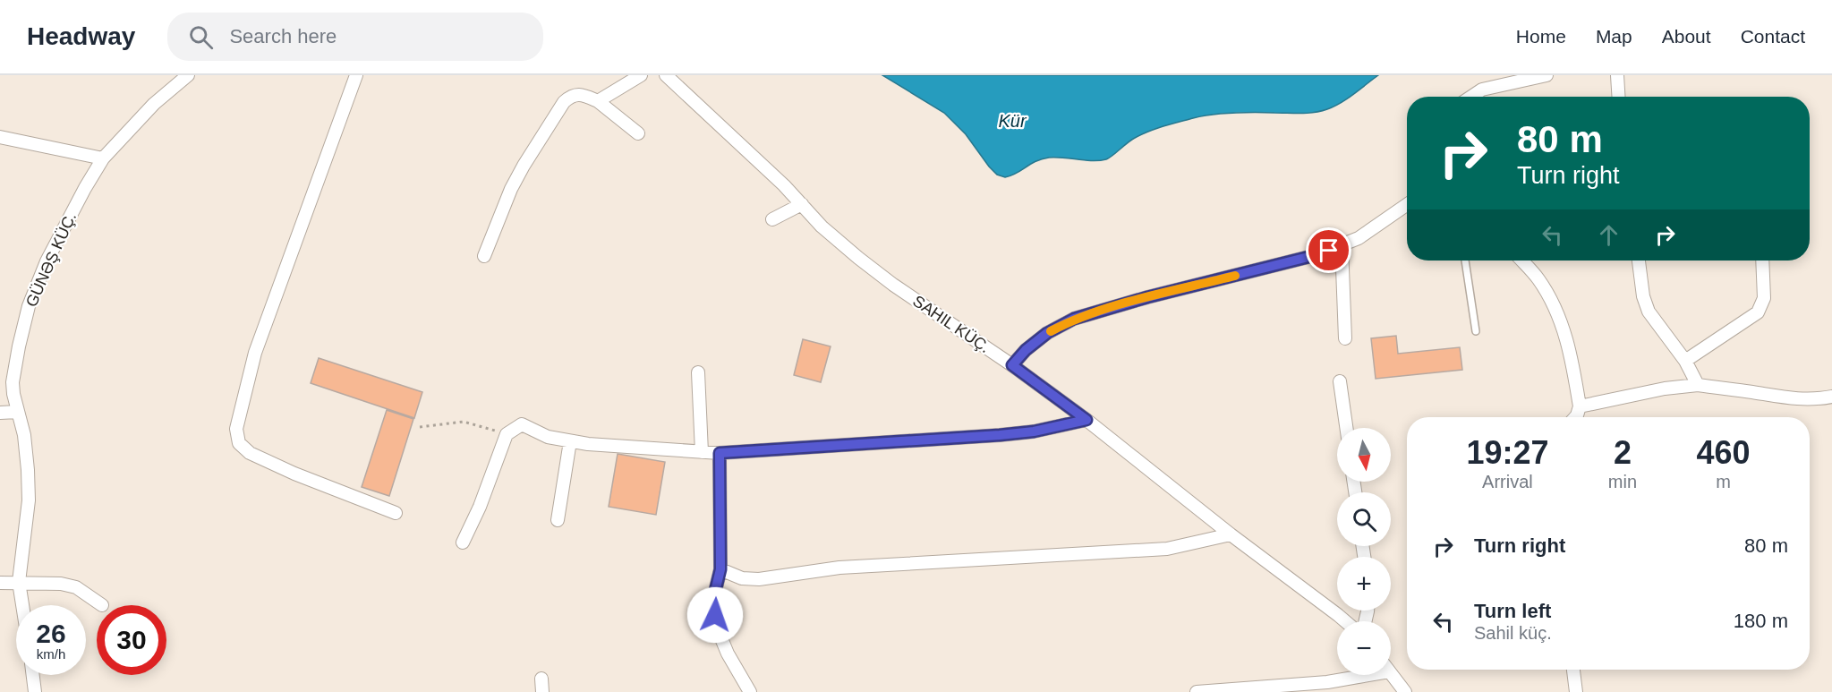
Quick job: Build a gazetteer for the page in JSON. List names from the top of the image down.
{
  "streets": {
    "street": ["GÜNƏŞ KÜÇ.", "SAHIL KÜÇ."]
  },
  "water": ["Kür"],
  "north": "bottom",
  "page": {
    "header": "Headway",
    "search": "Search here",
    "nav": [
      "Home",
      "Map",
      "About",
      "Contact"
    ],
    "turn": ["80 m", "Turn right"],
    "eta": [
      "19:27",
      "Arrival",
      "2",
      "min",
      "460",
      "m"
    ],
    "map_buttons": ["+", "−"],
    "list": [
      {
        "name": "Turn right",
        "value": "80 m"
      },
      {
        "name": "Turn left",
        "note": "Sahil küç.",
        "value": "180 m"
      }
    ],
    "speed": "26 km/h",
    "limit": "30"
  }
}
